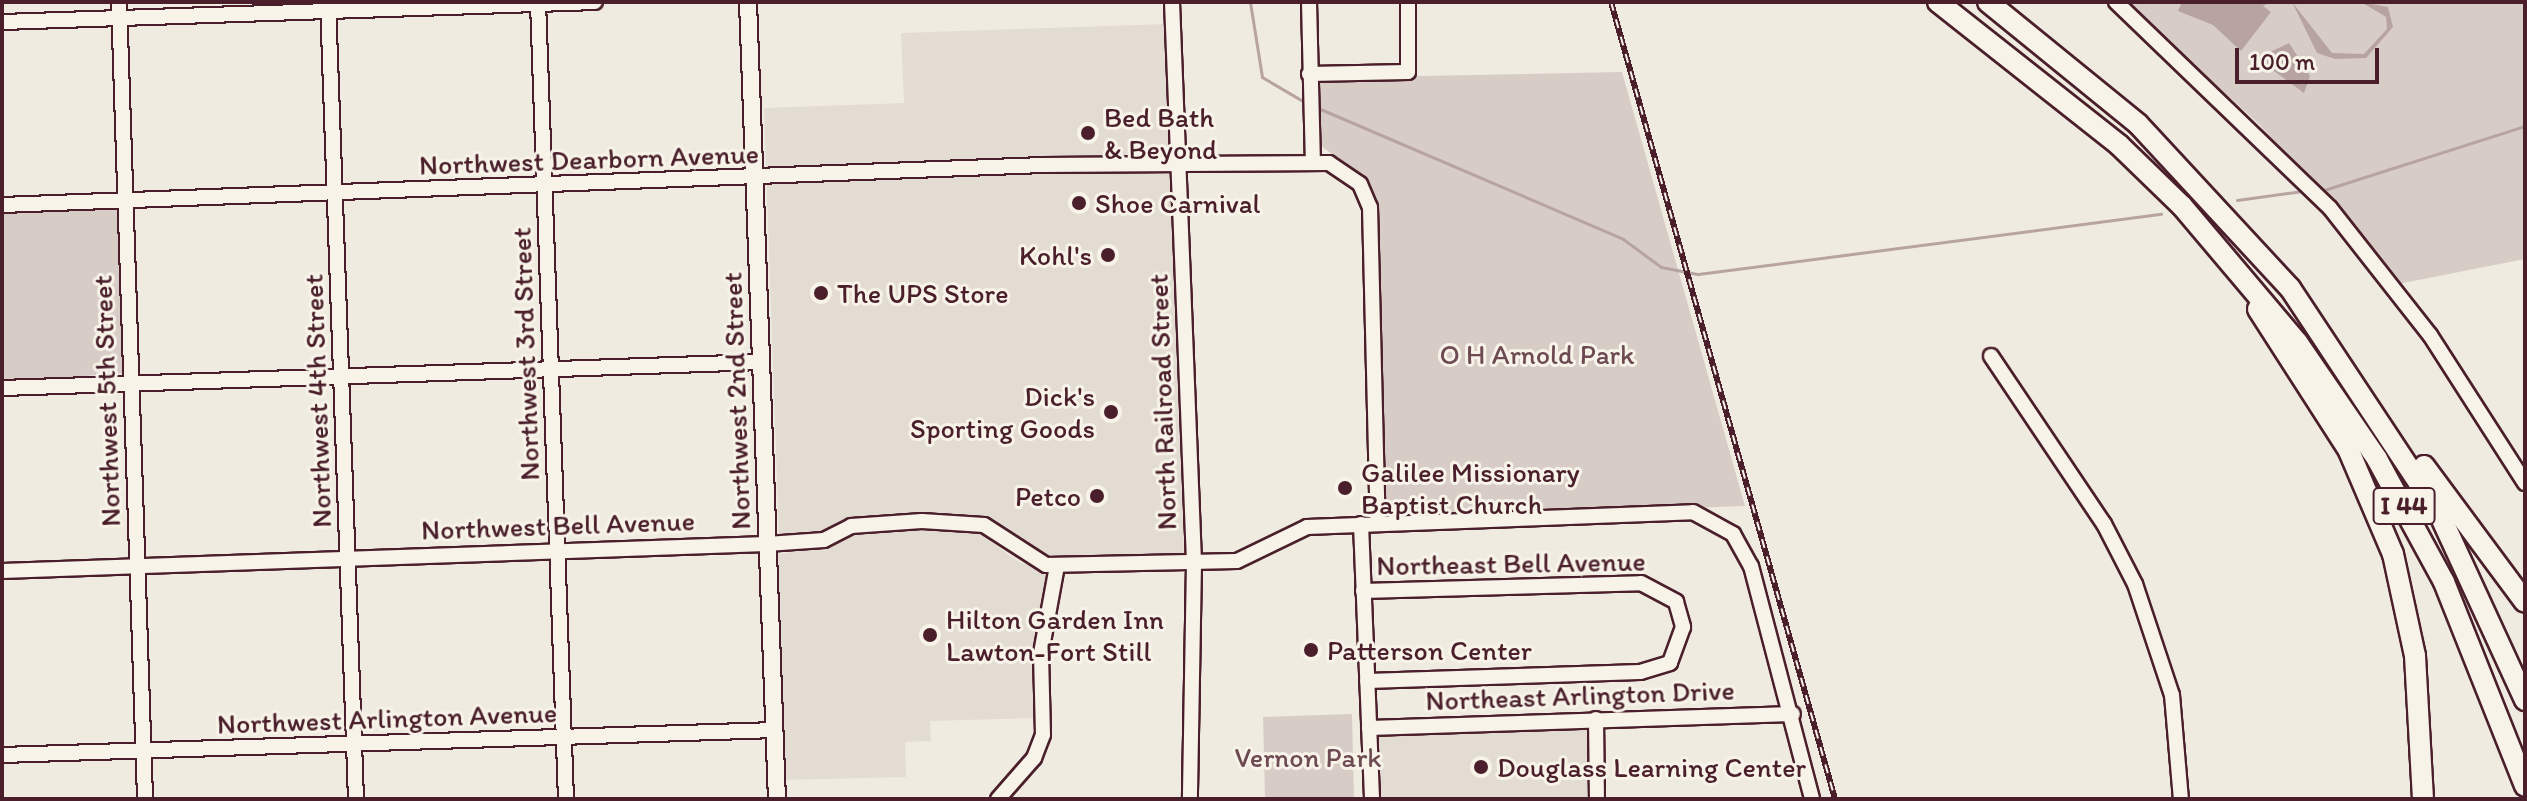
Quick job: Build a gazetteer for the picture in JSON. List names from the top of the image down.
{
  "streets": {
    "highway": ["I 44"],
    "main road": ["Northwest 2nd Street"],
    "street": [
      "Northwest Dearborn Avenue",
      "Northwest 3rd Street",
      "Northwest 5th Street",
      "Northwest 4th Street",
      "North Railroad Street",
      "Northwest Bell Avenue",
      "Northeast Bell Avenue",
      "Northeast Arlington Drive",
      "Northwest Arlington Avenue"
    ]
  },
  "crossings": [
    ["Northwest Dearborn Avenue", "Northwest 3rd Street"],
    ["Northwest Dearborn Avenue", "Northwest 5th Street"],
    ["Northwest Dearborn Avenue", "Northwest 4th Street"],
    ["Northwest Dearborn Avenue", "Northwest 2nd Street"],
    ["Northwest Dearborn Avenue", "North Railroad Street"],
    ["Northwest 3rd Street", "Northwest Bell Avenue"],
    ["Northwest 3rd Street", "Northwest Arlington Avenue"],
    ["Northwest 5th Street", "Northwest Bell Avenue"],
    ["Northwest 5th Street", "Northwest Arlington Avenue"],
    ["Northwest 4th Street", "Northwest Bell Avenue"],
    ["Northwest 4th Street", "Northwest Arlington Avenue"],
    ["Northwest 2nd Street", "Northwest Bell Avenue"],
    ["Northwest 2nd Street", "Northwest Arlington Avenue"],
    ["North Railroad Street", "Northwest Bell Avenue"],
    ["North Railroad Street", "Northeast Bell Avenue"],
    ["Northwest Bell Avenue", "Northeast Bell Avenue"],
    ["Northeast Bell Avenue", "Northeast Arlington Drive"]
  ],
  "parks": ["O H Arnold Park", "Vernon Park"],
  "places": [
    "Bed Bath & Beyond",
    "Shoe Carnival",
    "Kohl's",
    "The UPS Store",
    "Dick's Sporting Goods",
    "Galilee Missionary Baptist Church",
    "Petco",
    "Hilton Garden Inn Lawton-Fort Still",
    "Patterson Center",
    "Douglass Learning Center"
  ],
  "scale_bar": "100 m"
}
